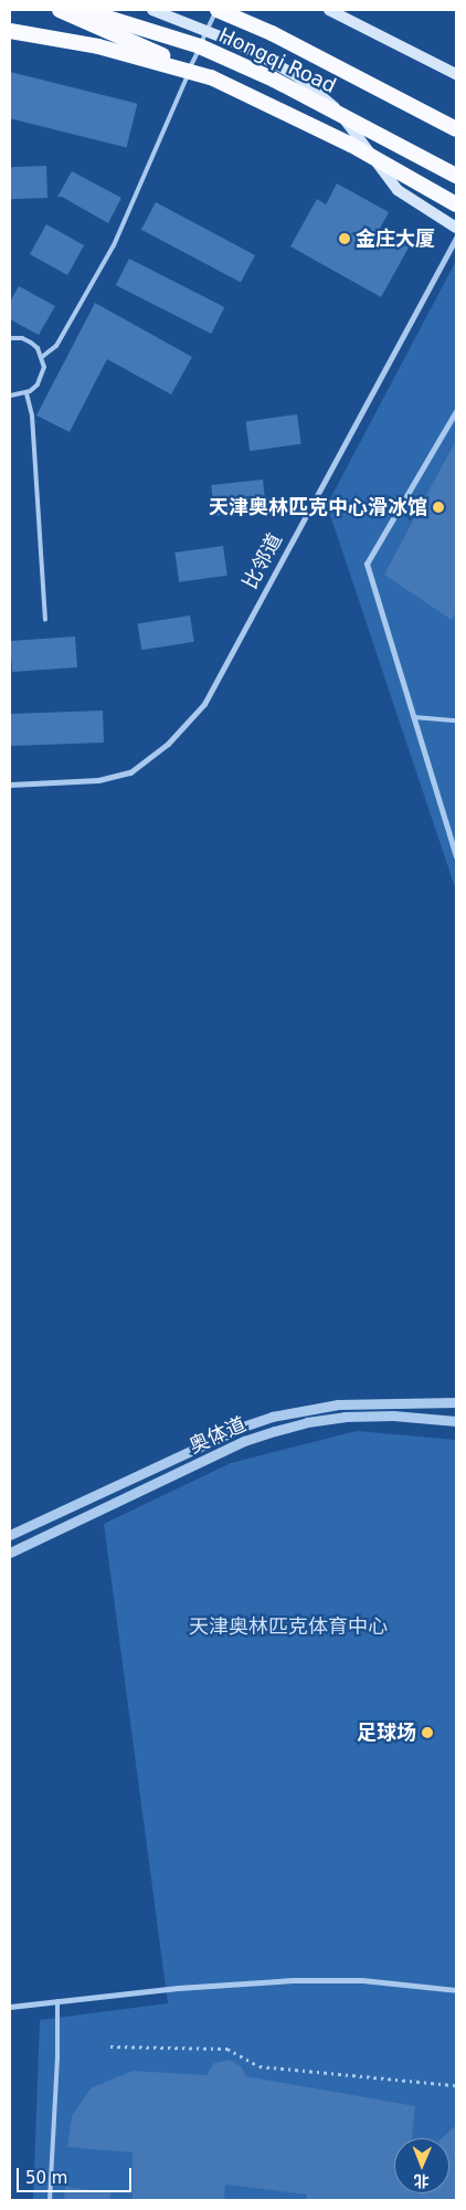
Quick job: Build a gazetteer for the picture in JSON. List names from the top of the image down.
{
  "streets": {
    "highway": ["Hongqi Road"],
    "street": ["比邻道", "奥体道"]
  },
  "parks": ["天津奥林匹克体育中心"],
  "places": ["金庄大厦", "天津奥林匹克中心滑冰馆", "足球场"],
  "scale_bar": "50 m",
  "north": "bottom"
}
